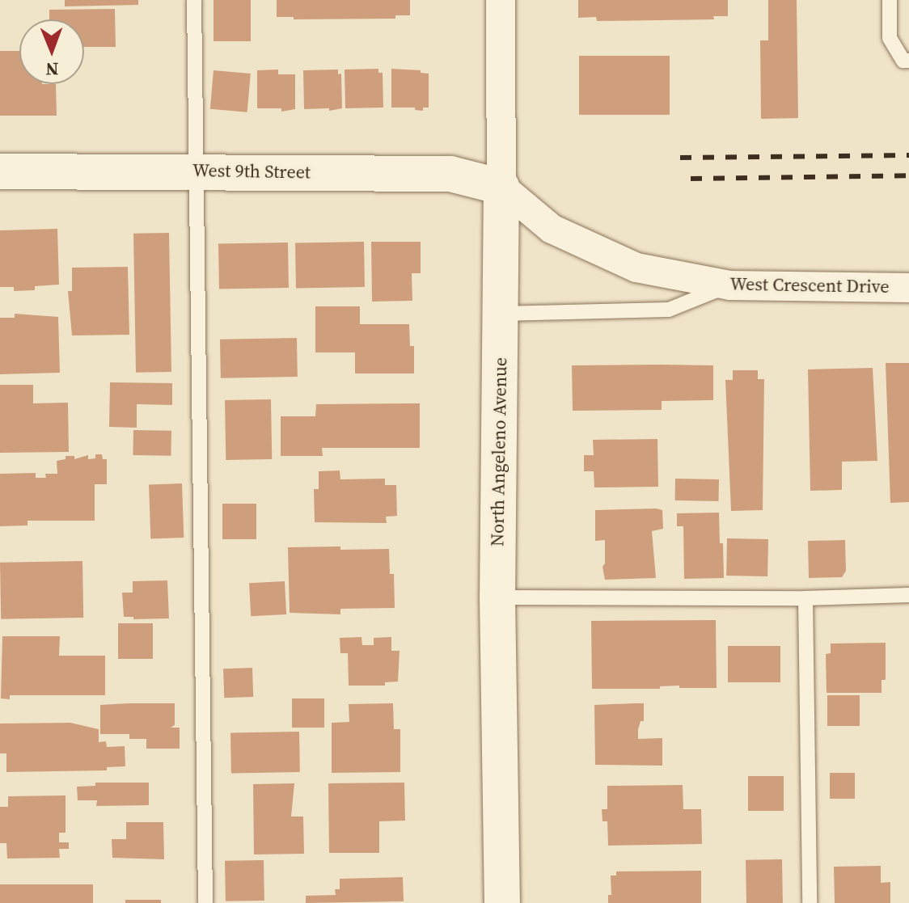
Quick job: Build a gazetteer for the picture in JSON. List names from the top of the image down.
{
  "streets": {
    "street": ["West 9th Street", "West Crescent Drive", "North Angeleno Avenue"]
  },
  "crossings": [
    ["West 9th Street", "West Crescent Drive"],
    ["West 9th Street", "North Angeleno Avenue"],
    ["West Crescent Drive", "North Angeleno Avenue"]
  ],
  "north": "bottom"
}
